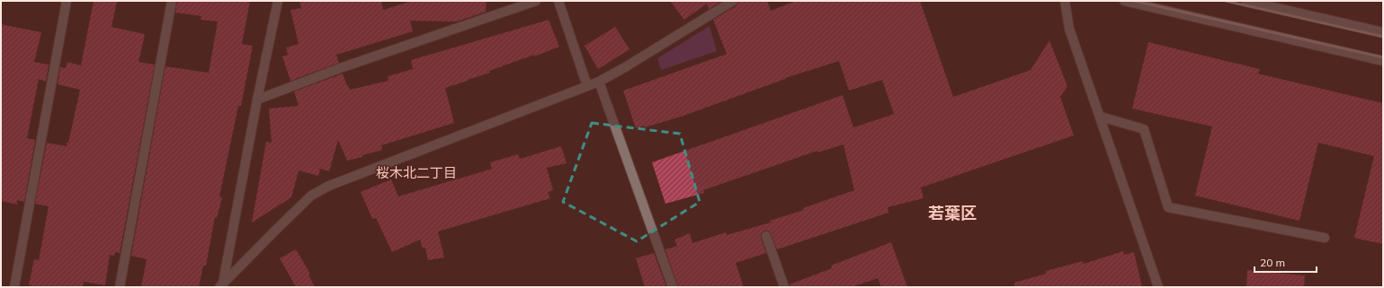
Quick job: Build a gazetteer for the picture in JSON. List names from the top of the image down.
{
  "districts": ["桜木北二丁目", "若葉区"],
  "scale_bar": "20 m"
}
